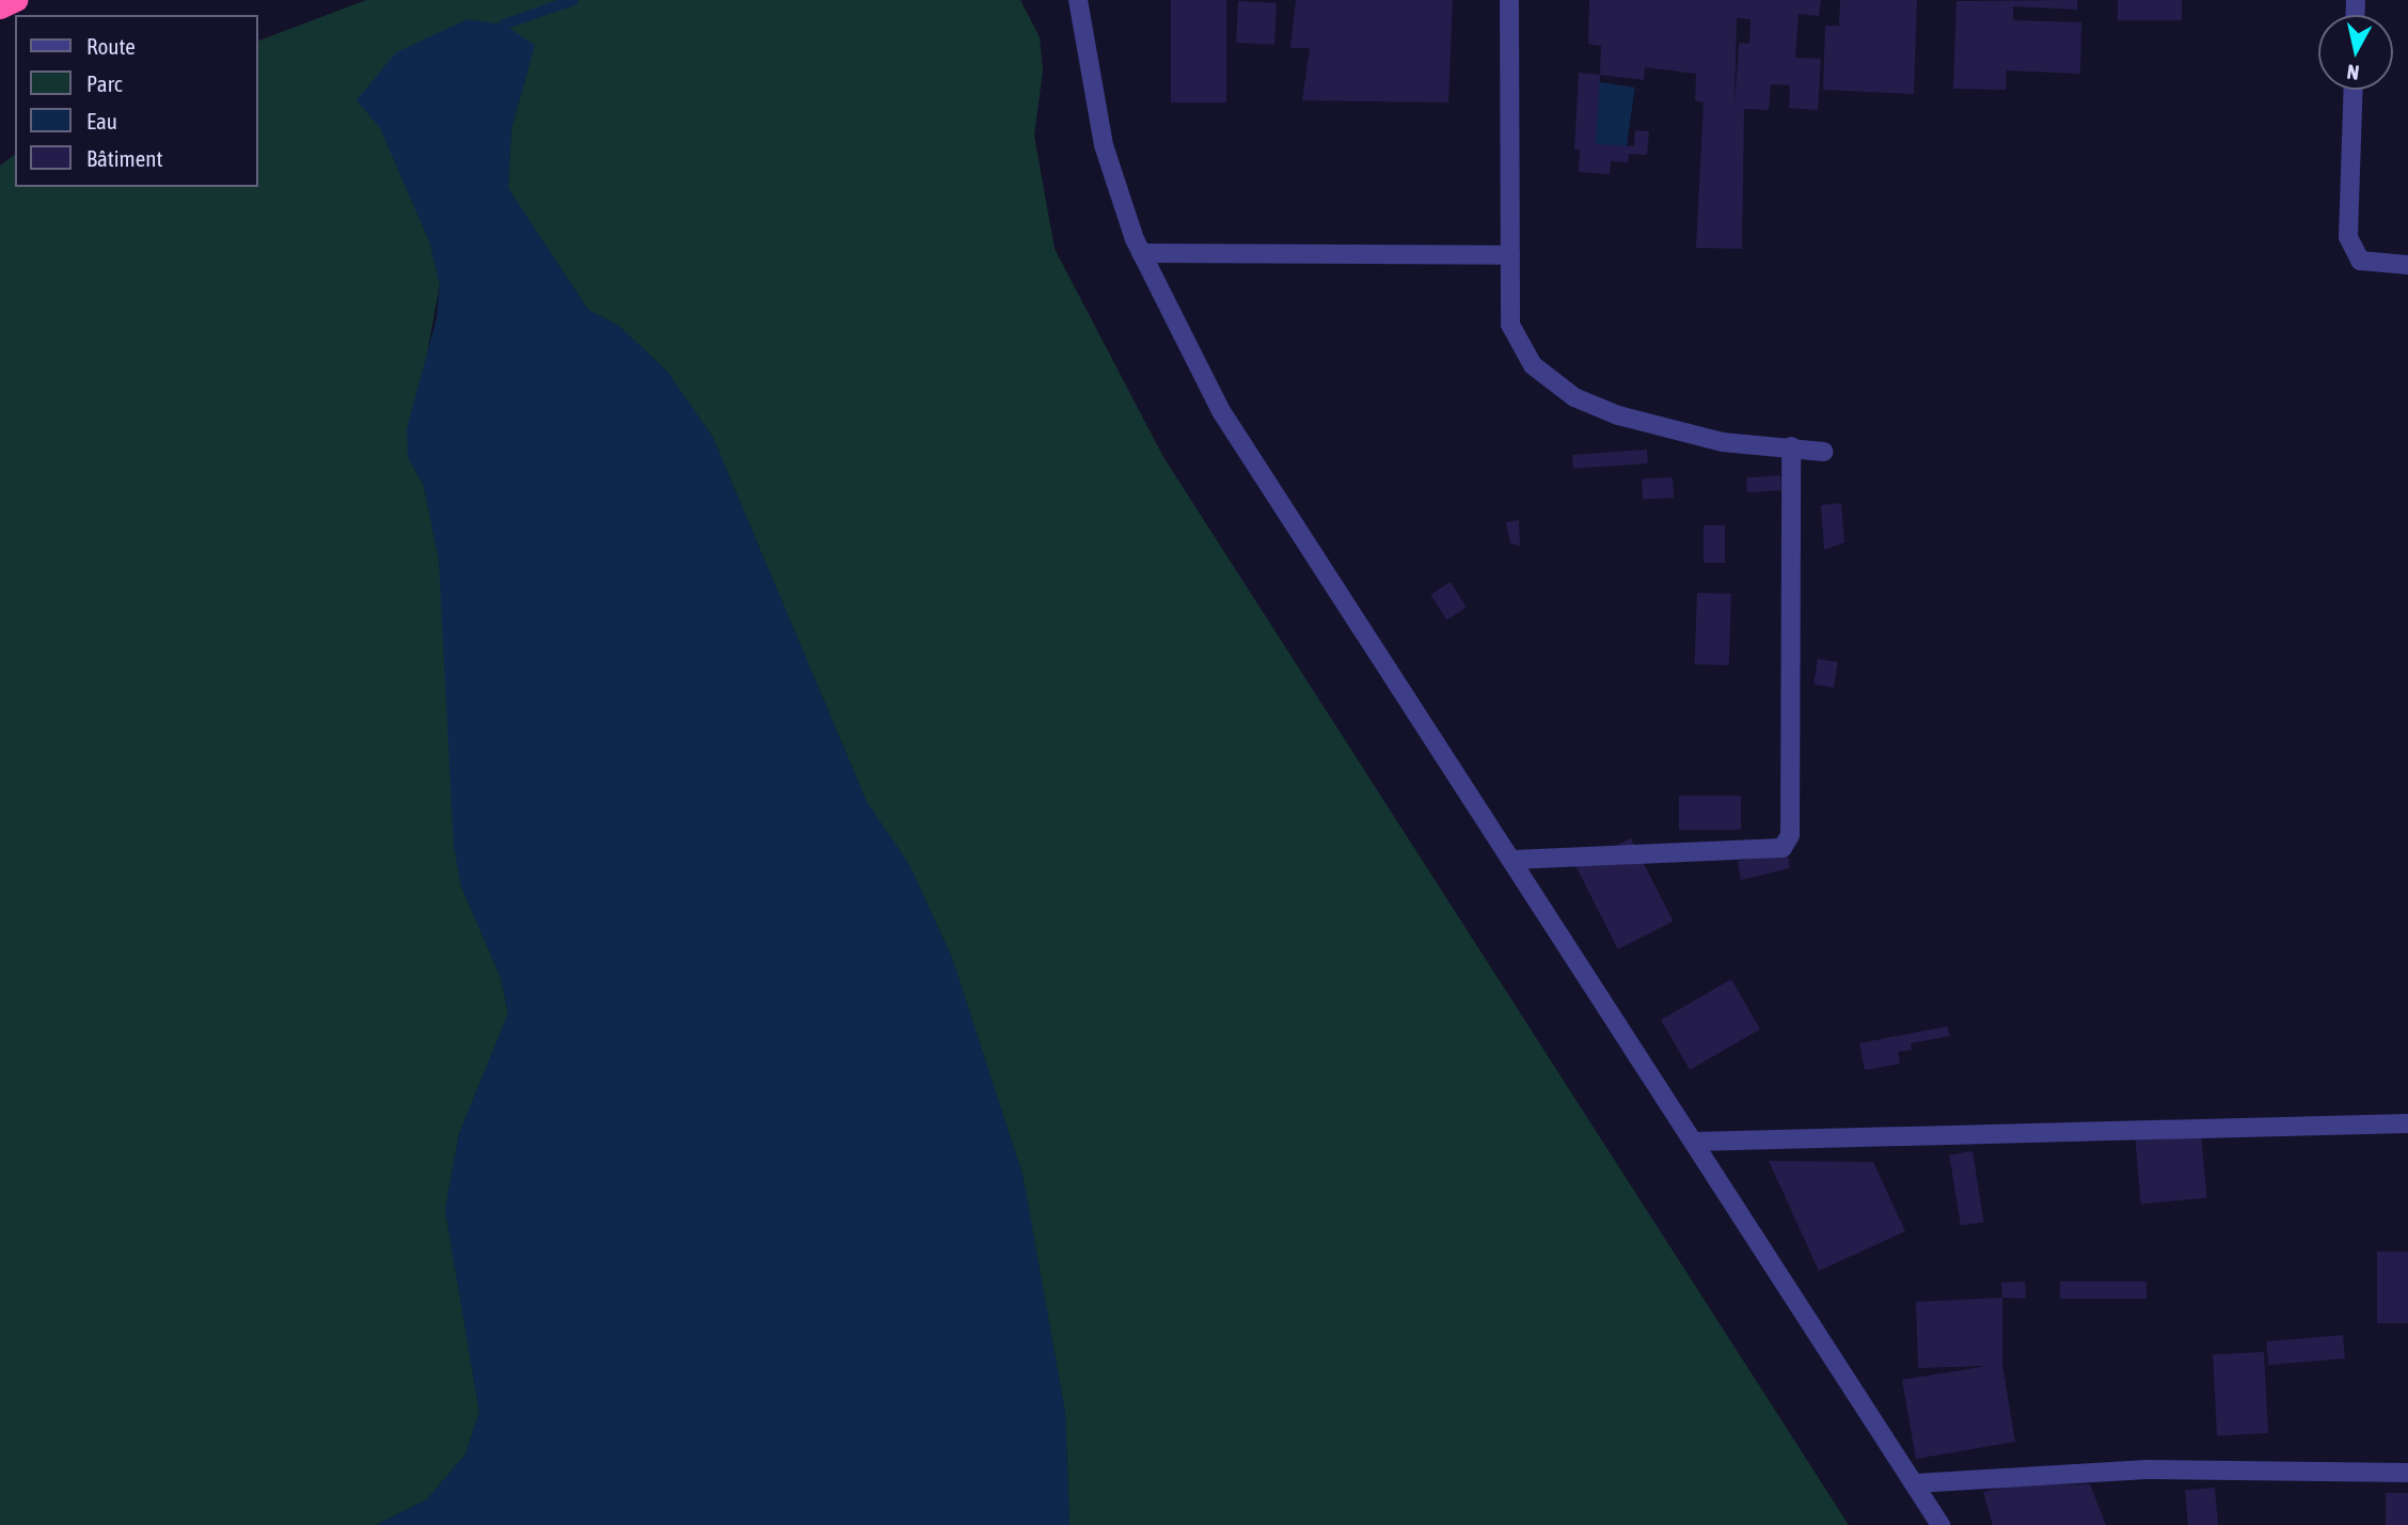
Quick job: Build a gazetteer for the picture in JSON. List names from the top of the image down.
{
  "legend": [
    "Route",
    "Parc",
    "Eau",
    "Bâtiment"
  ],
  "north": "bottom"
}
